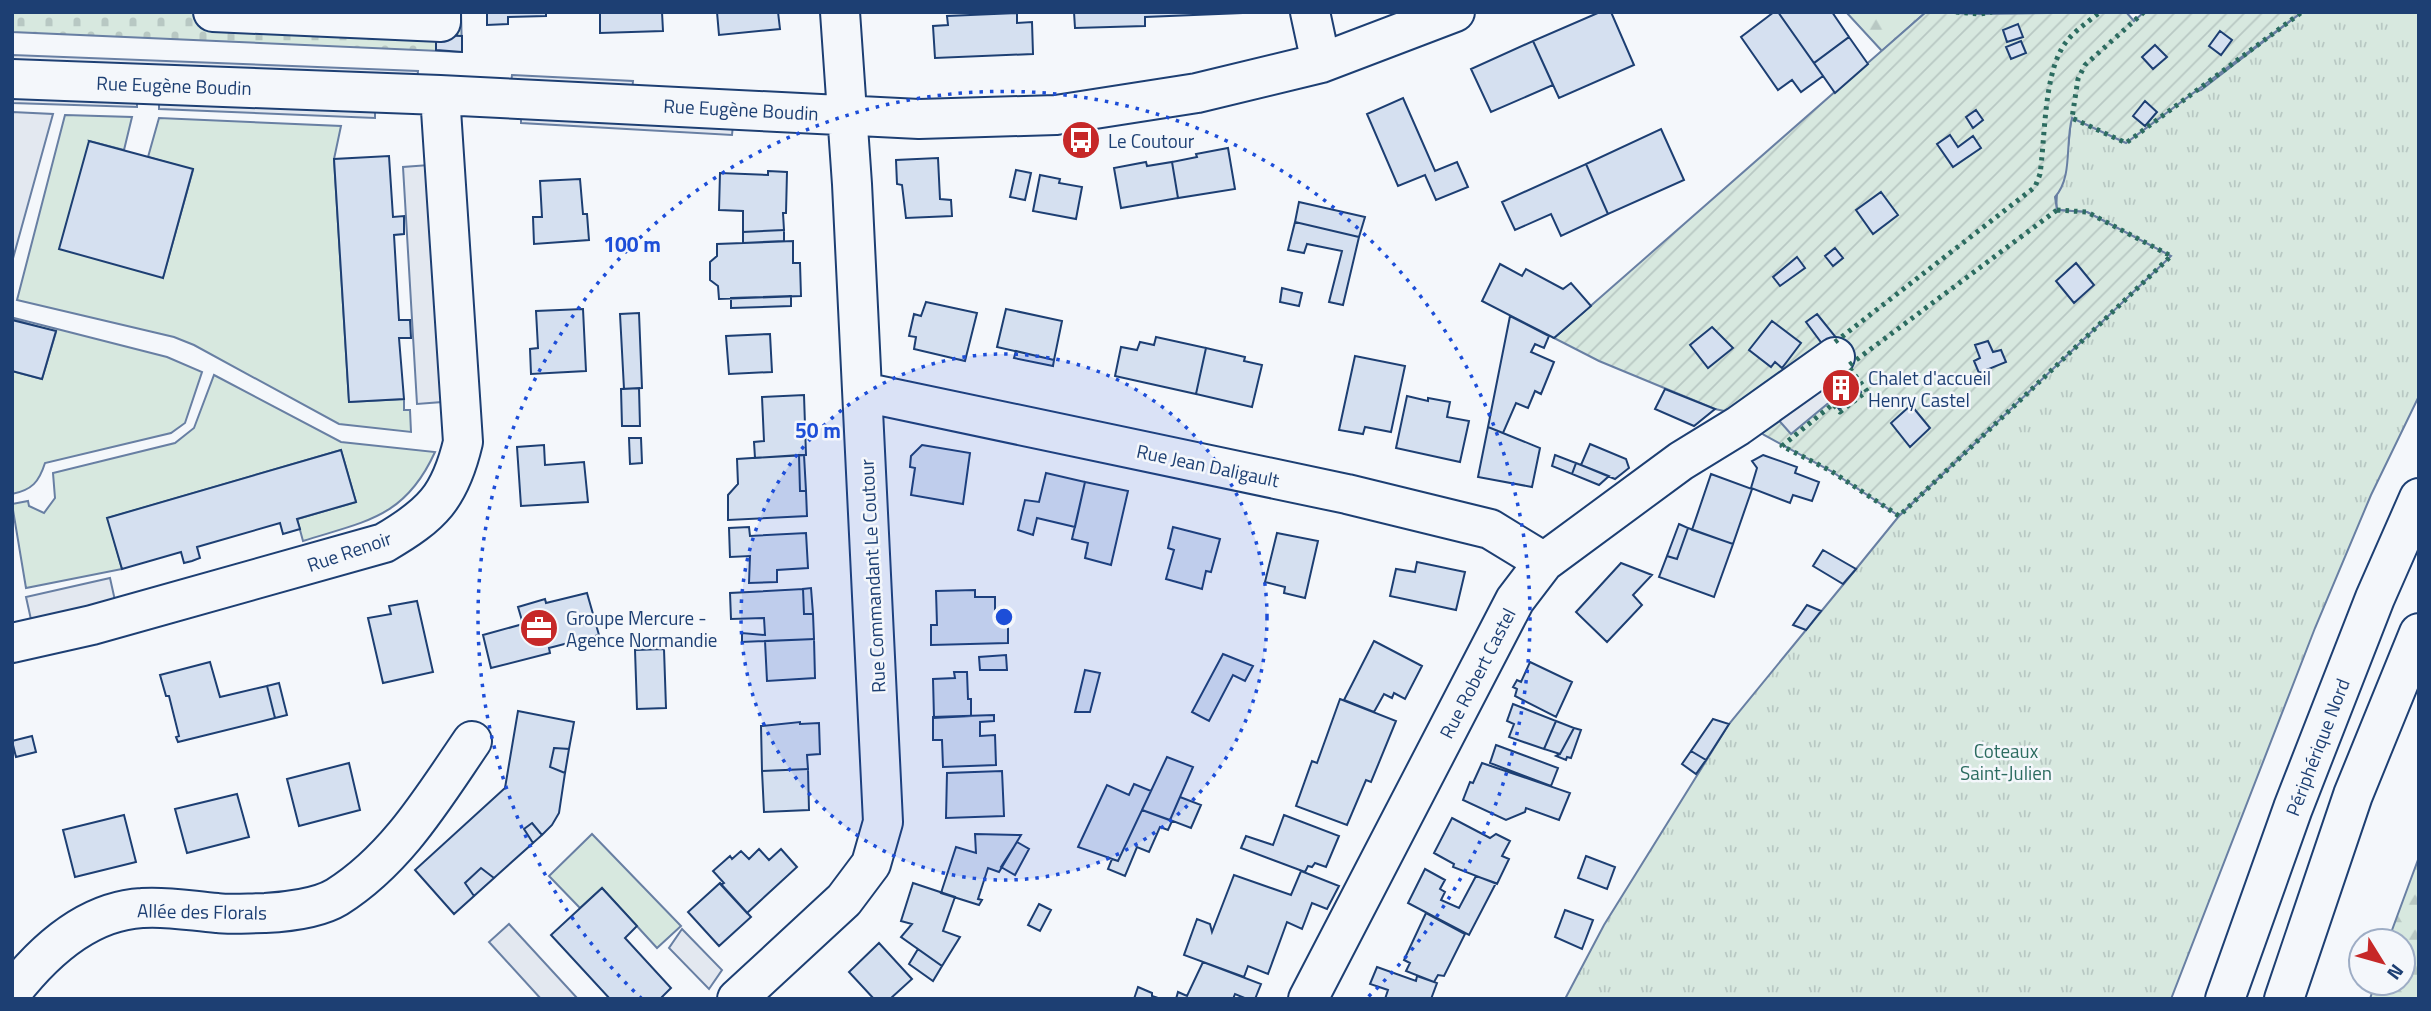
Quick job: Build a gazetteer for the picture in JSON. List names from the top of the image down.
{
  "streets": {
    "main road": [
      "Rue Eugène Boudin",
      "Rue Jean Daligault",
      "Rue Renoir",
      "Rue Commandant Le Coutour",
      "Rue Robert Castel",
      "Périphérique Nord",
      "Allée des Florals"
    ]
  },
  "crossings": [
    ["Rue Eugène Boudin", "Rue Renoir"],
    ["Rue Eugène Boudin", "Rue Commandant Le Coutour"],
    ["Rue Jean Daligault", "Rue Commandant Le Coutour"],
    ["Rue Jean Daligault", "Rue Robert Castel"]
  ],
  "parks": ["Coteaux Saint-Julien"],
  "places": {
    "bus stop": ["Le Coutour"],
    "building": ["Chalet d'accueil Henry Castel"],
    "office": ["Groupe Mercure - Agence Normandie"]
  },
  "north": "bottom right",
  "rings": ["100 m", "50 m"]
}
